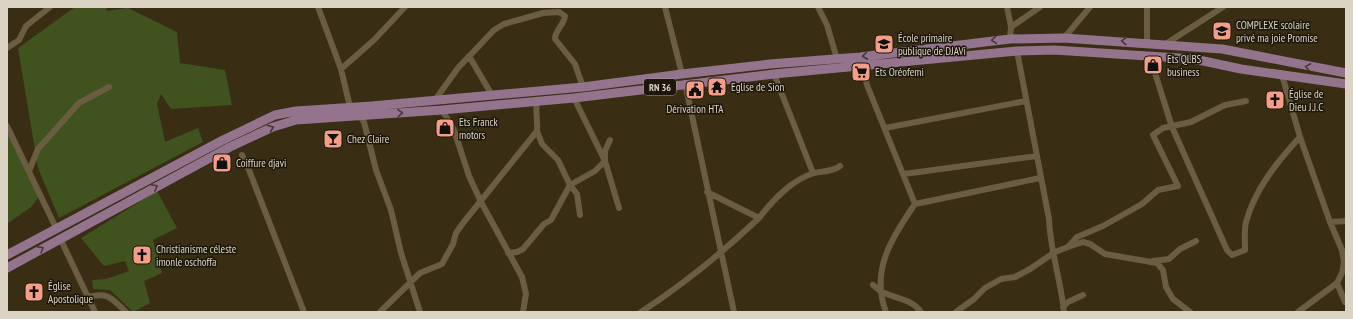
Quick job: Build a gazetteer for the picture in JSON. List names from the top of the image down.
{
  "streets": {
    "main road": ["RN 36"]
  },
  "places": {
    "school or university": ["COMPLEXE scolaire privé ma joie Promise", "École primaire publique de DJAVi"],
    "shop": ["Ets QLBS business", "Ets Franck motors", "Coiffure djavi"],
    "supermarket": ["Ets Oréofemi"],
    "temple": ["Eglise de Sion"],
    "public building": ["Dérivation HTA"],
    "church": ["Église de Dieu J.J.C", "Christianisme céleste imonle oschoffa", "Église Apostolique"],
    "bar": ["Chez Claire"]
  }
}
